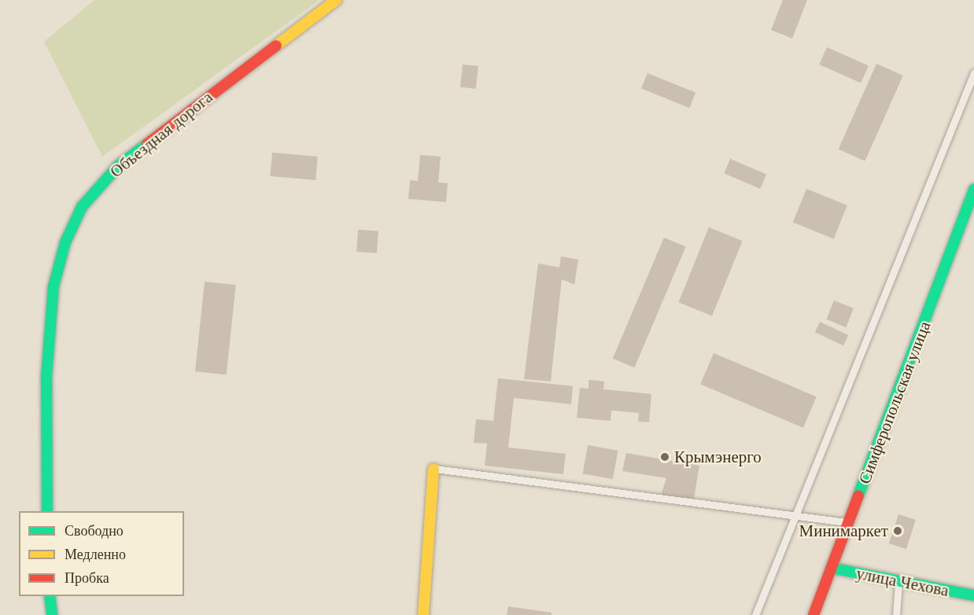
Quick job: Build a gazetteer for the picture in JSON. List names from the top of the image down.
{
  "streets": {
    "main road": ["Объездная дорога", "Симферопольская улица", "улица Чехова"]
  },
  "crossings": [
    ["Симферопольская улица", "улица Чехова"]
  ],
  "places": ["Крымэнерго", "Минимаркет"],
  "legend": ["Свободно", "Медленно", "Пробка"]
}
